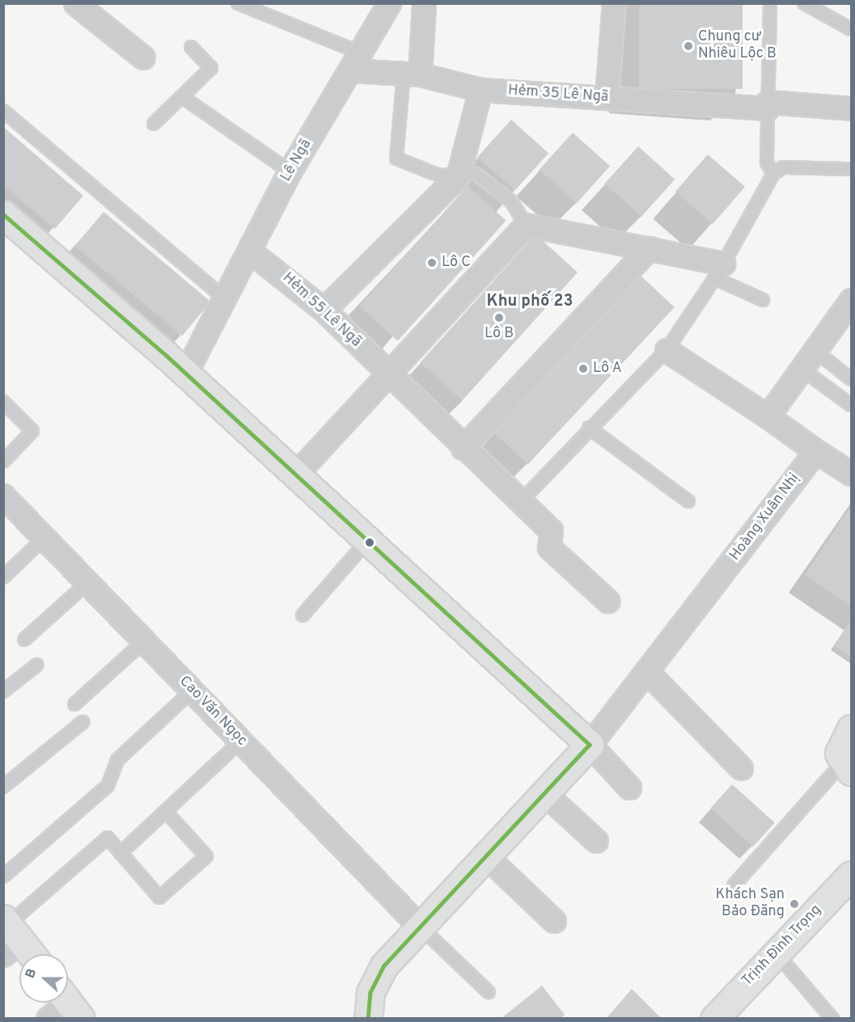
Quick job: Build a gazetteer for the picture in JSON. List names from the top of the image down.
{
  "streets": {
    "street": [
      "Hẻm 35 Lê Ngã",
      "Lê Ngã",
      "Hẻm 55 Lê Ngã",
      "Hoàng Xuân Nhị",
      "Cao Văn Ngọc",
      "Trịnh Đình Trọng"
    ]
  },
  "crossings": [
    ["Hẻm 35 Lê Ngã", "Lê Ngã"],
    ["Lê Ngã", "Hẻm 55 Lê Ngã"]
  ],
  "districts": ["Khu phố 23"],
  "places": [
    "Chung cư Nhiêu Lộc B",
    "Lô C",
    "Lô B",
    "Lô A",
    "Khách Sạn Bảo Đăng"
  ],
  "lines": ["transit line 23"],
  "north": "left"
}
